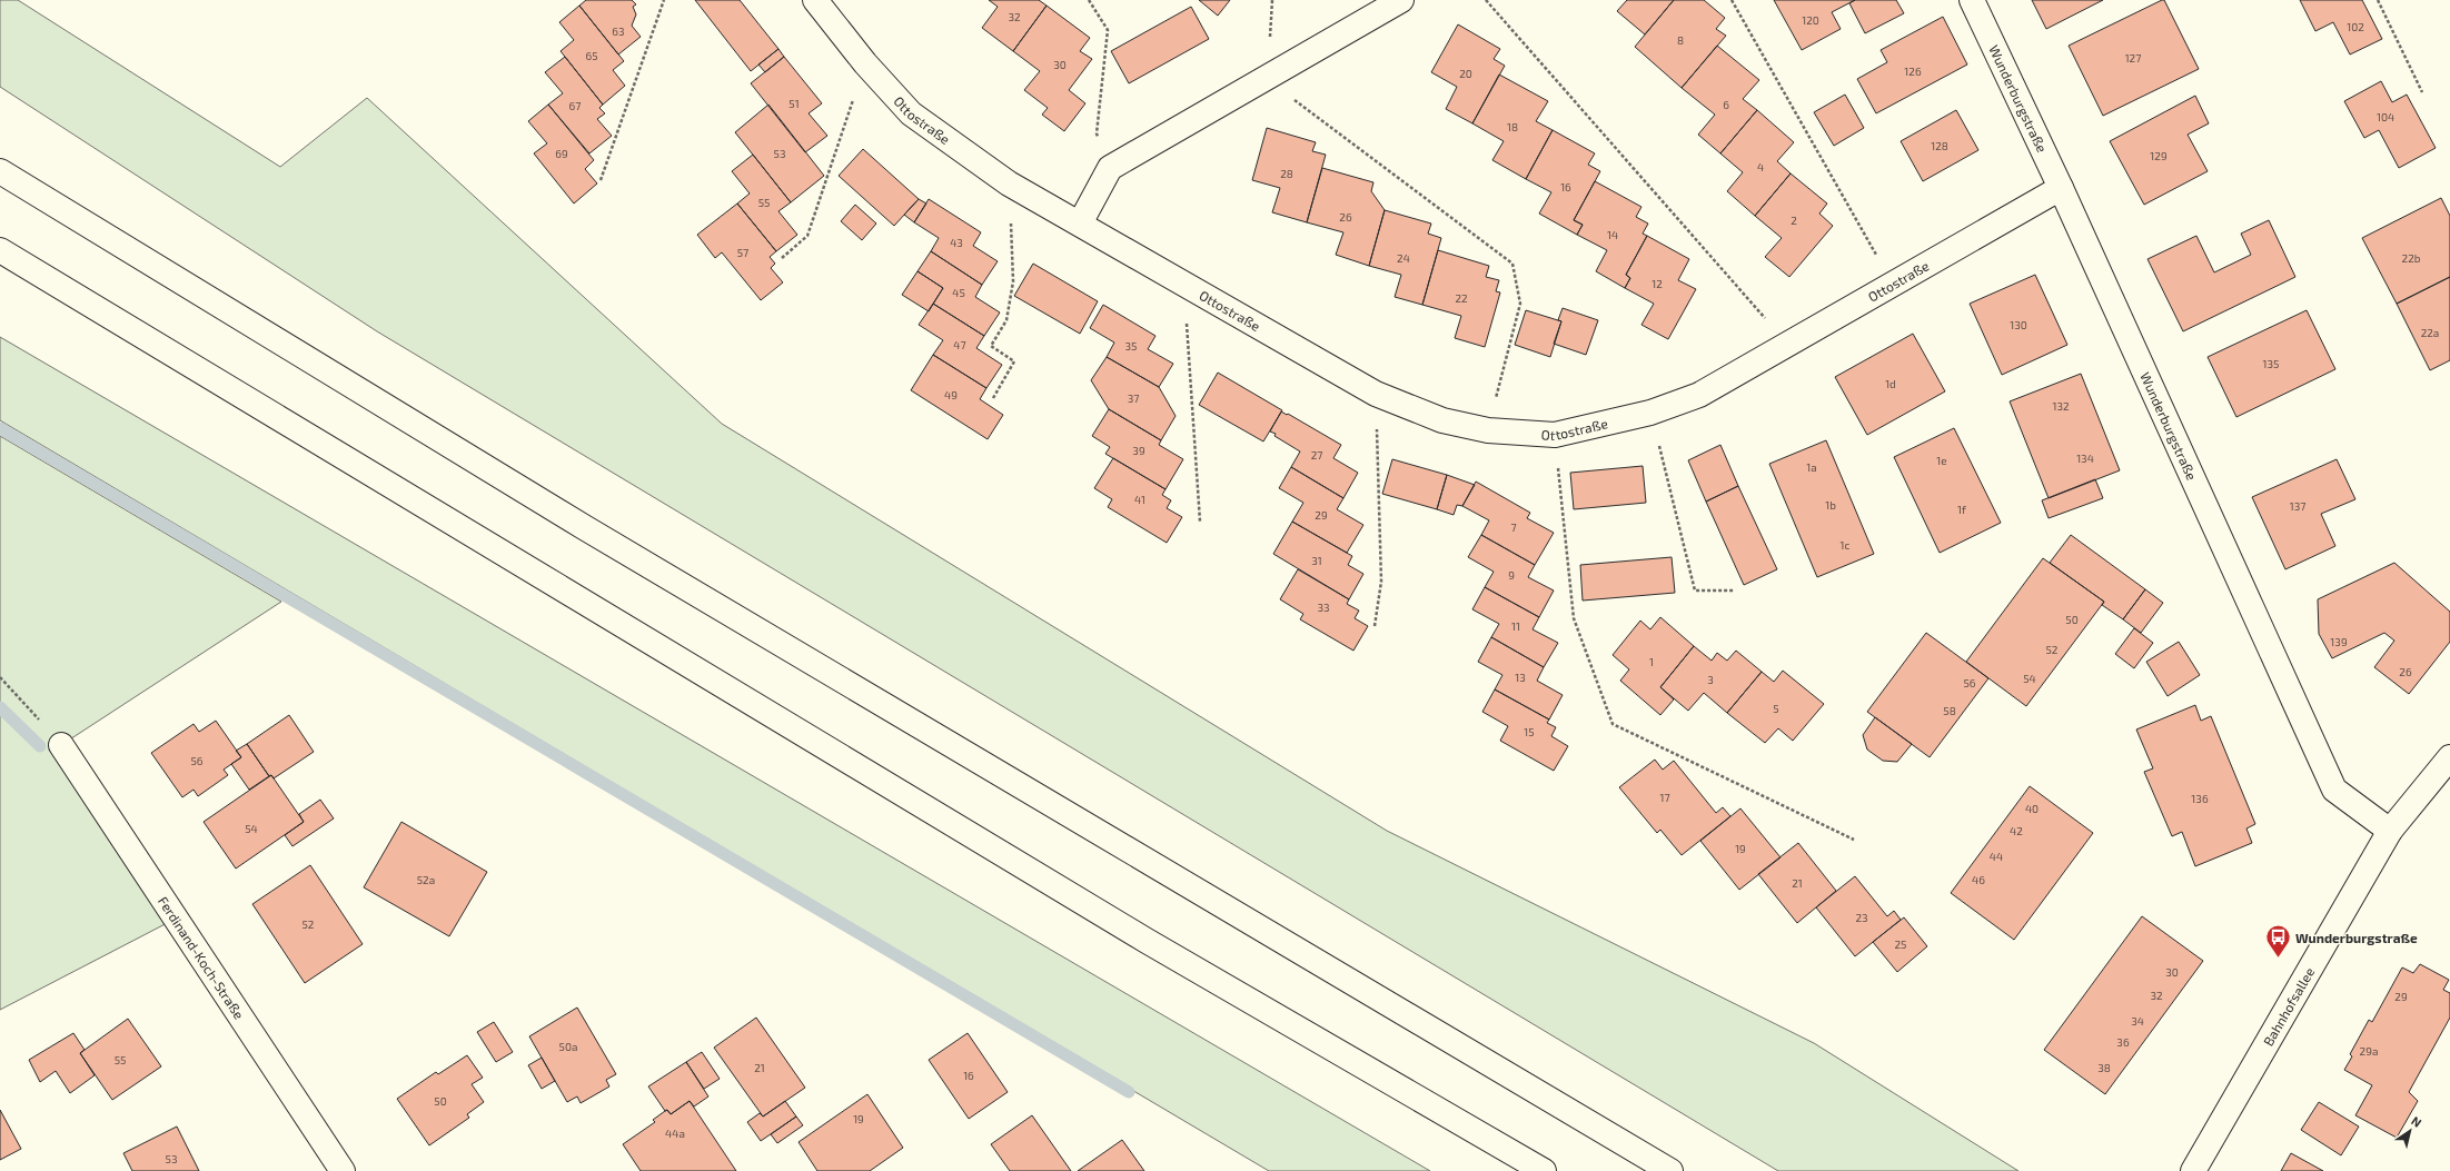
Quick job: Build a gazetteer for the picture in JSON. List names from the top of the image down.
{
  "streets": {
    "main road": [
      "Wunderburgstraße",
      "Ottostraße",
      "Ferdinand-Koch-Straße",
      "Bahnhofsallee"
    ]
  },
  "crossings": [
    ["Wunderburgstraße", "Ottostraße"],
    ["Wunderburgstraße", "Bahnhofsallee"]
  ],
  "places": {
    "bus stop": ["Wunderburgstraße"]
  },
  "house_numbers": [
    "32",
    "120",
    "102",
    "63",
    "8",
    "65",
    "127",
    "30",
    "126",
    "20",
    "51",
    "6",
    "67",
    "104",
    "18",
    "128",
    "69",
    "53",
    "129",
    "4",
    "28",
    "16",
    "55",
    "26",
    "2",
    "14",
    "43",
    "57",
    "24",
    "22b",
    "12",
    "45",
    "22",
    "130",
    "22a",
    "47",
    "35",
    "135",
    "1d",
    "49",
    "37",
    "132",
    "39",
    "27",
    "134",
    "1e",
    "1a",
    "41",
    "1b",
    "137",
    "1f",
    "29",
    "7",
    "1c",
    "31",
    "9",
    "33",
    "50",
    "11",
    "139",
    "52",
    "1",
    "26",
    "13",
    "54",
    "3",
    "56",
    "5",
    "58",
    "15",
    "56",
    "17",
    "136",
    "40",
    "54",
    "42",
    "19",
    "44",
    "52a",
    "46",
    "21",
    "23",
    "52",
    "25",
    "30",
    "32",
    "29",
    "34",
    "36",
    "50a",
    "29a",
    "55",
    "21",
    "38",
    "16",
    "50",
    "19",
    "44a",
    "53"
  ],
  "north": "top right"
}
